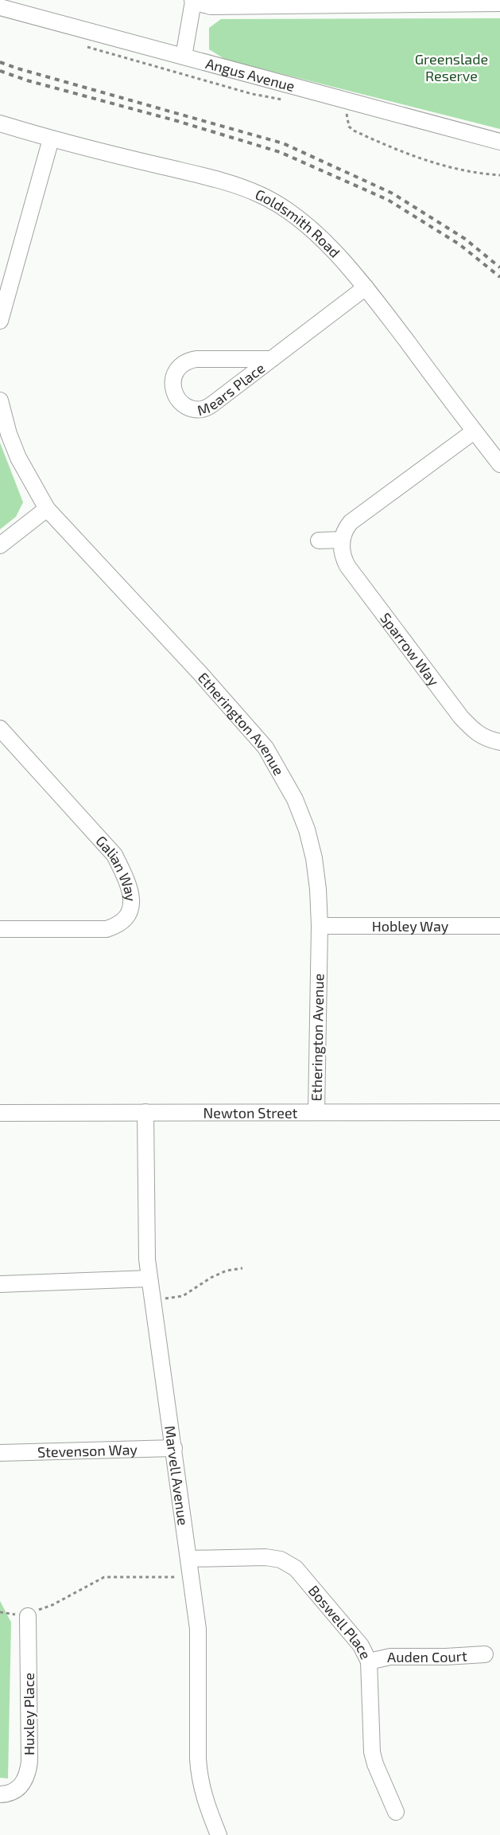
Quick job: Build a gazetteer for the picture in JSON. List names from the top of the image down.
{
  "streets": {
    "street": [
      "Angus Avenue",
      "Goldsmith Road",
      "Mears Place",
      "Sparrow Way",
      "Etherington Avenue",
      "Galian Way",
      "Hobley Way",
      "Newton Street",
      "Stevenson Way",
      "Marvell Avenue",
      "Boswell Place",
      "Auden Court",
      "Huxley Place"
    ]
  },
  "crossings": [
    ["Goldsmith Road", "Mears Place"],
    ["Etherington Avenue", "Hobley Way"],
    ["Etherington Avenue", "Newton Street"],
    ["Newton Street", "Marvell Avenue"],
    ["Stevenson Way", "Marvell Avenue"],
    ["Marvell Avenue", "Boswell Place"],
    ["Boswell Place", "Auden Court"]
  ],
  "parks": ["Greenslade Reserve"]
}
